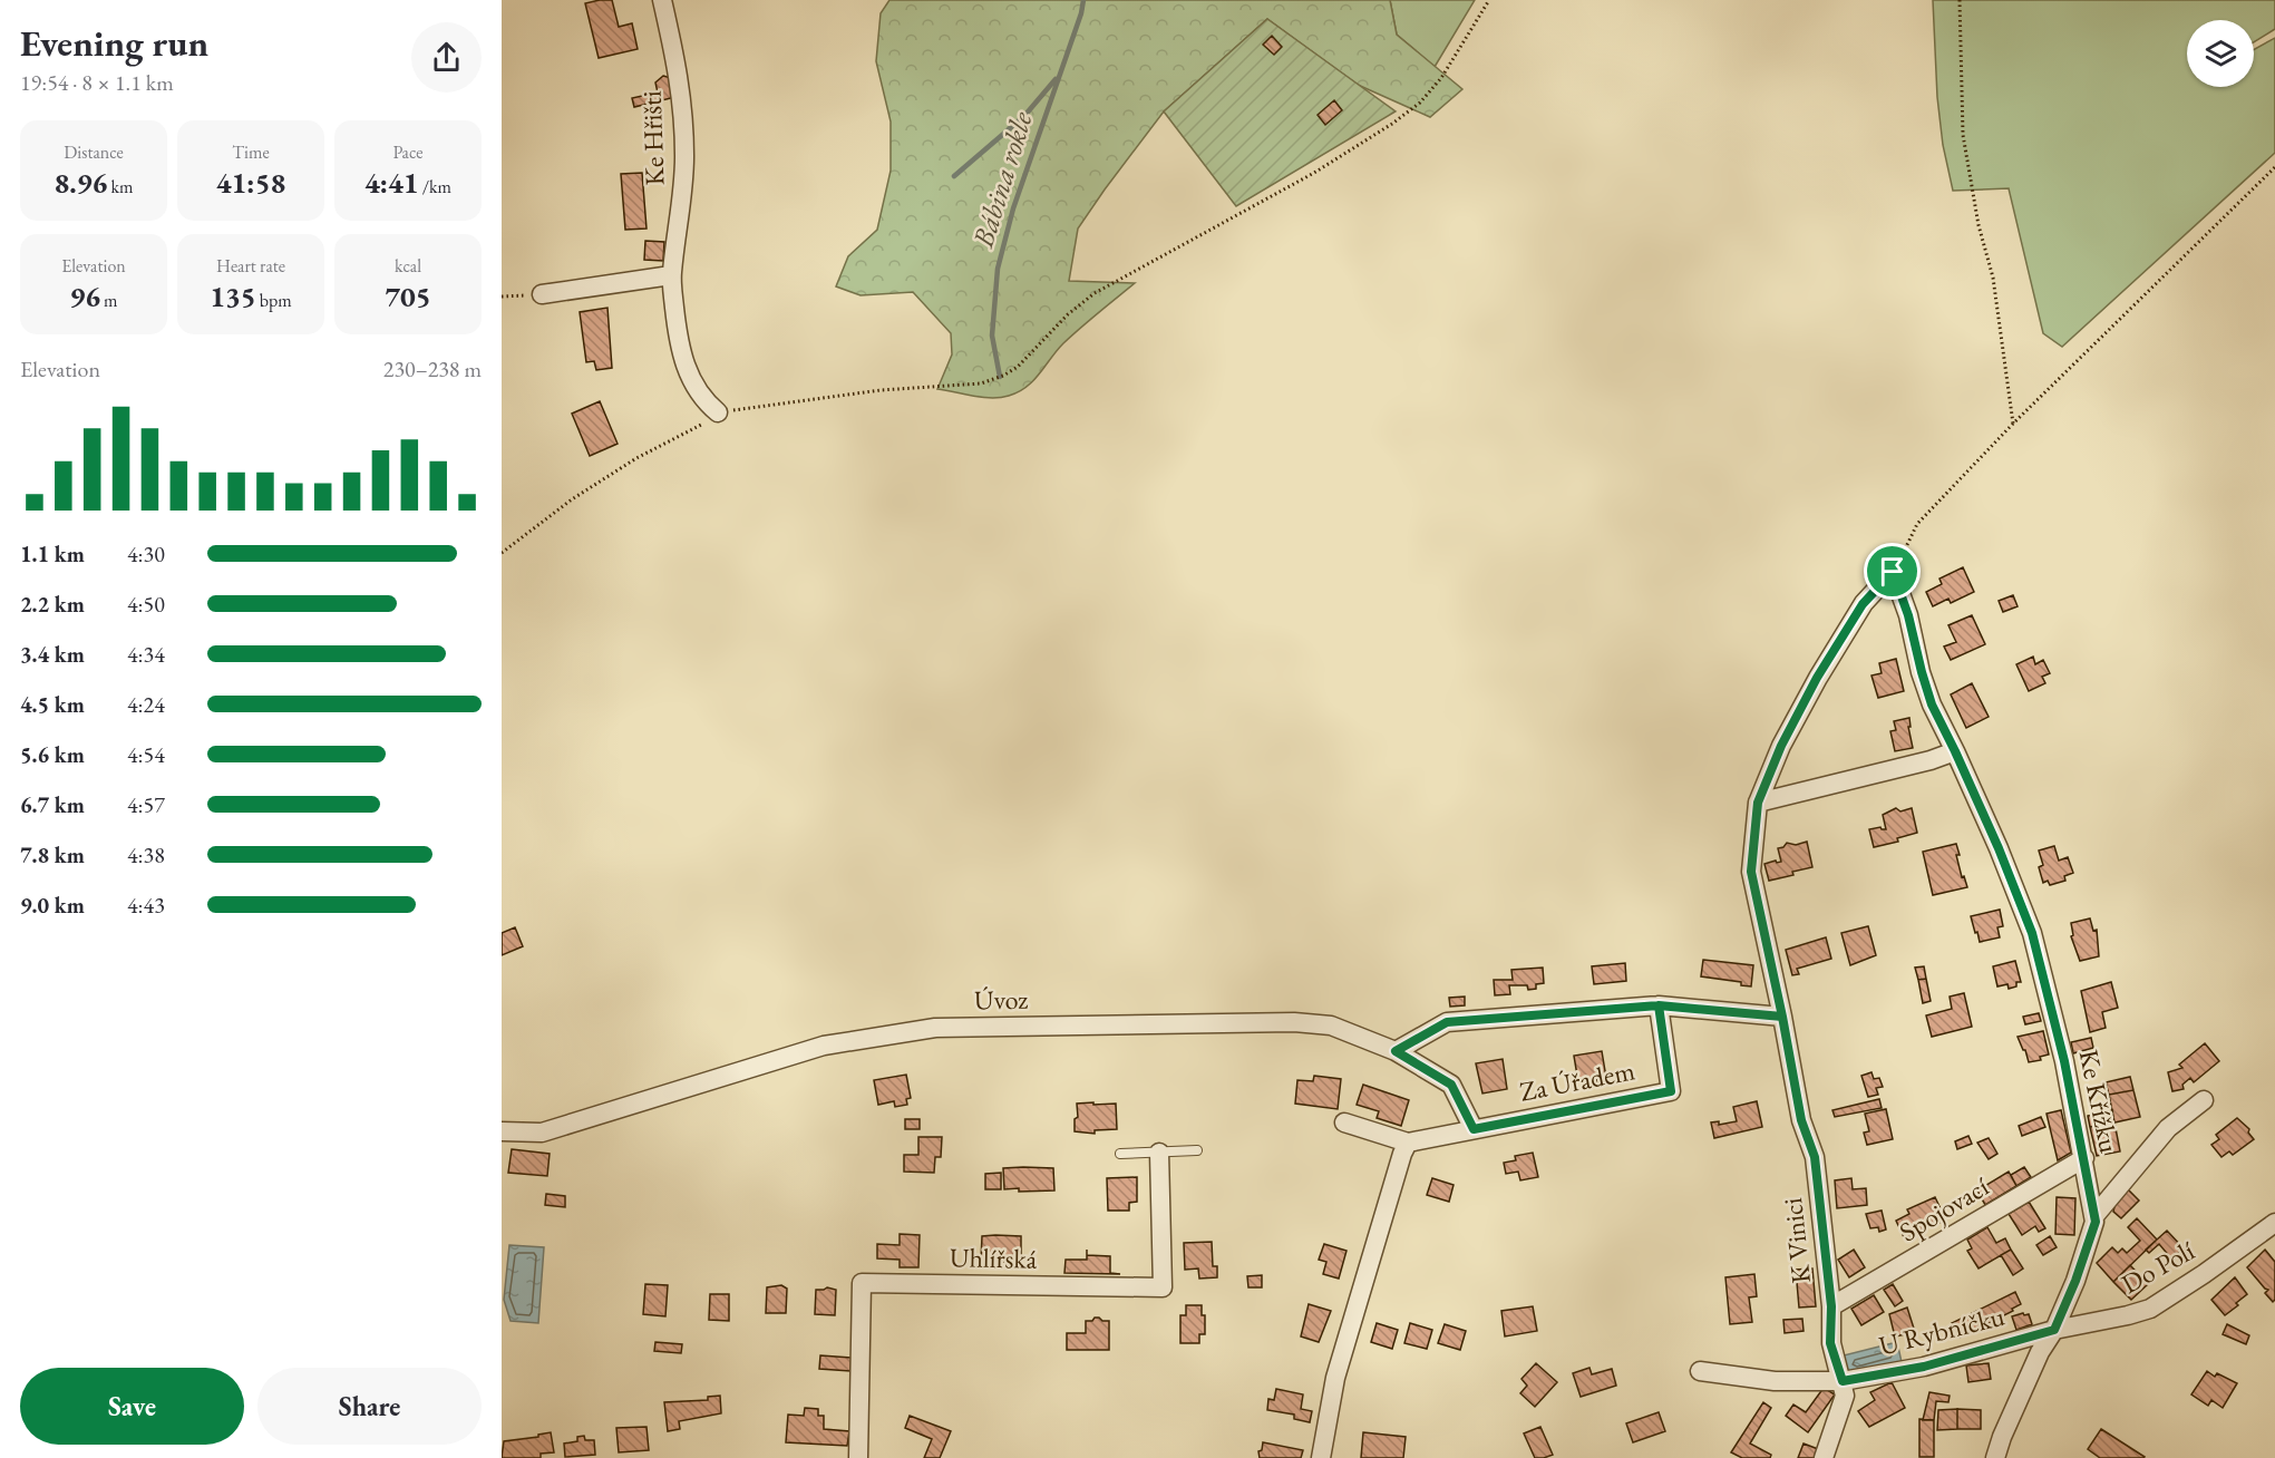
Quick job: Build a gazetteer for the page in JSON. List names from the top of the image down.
{
  "streets": {
    "street": [
      "Ke Hřišti",
      "Úvoz",
      "Za Úřadem",
      "Ke Křížku",
      "Spojovací",
      "K Vinici",
      "Uhlířská",
      "Do Polí",
      "U Rybníčku"
    ]
  },
  "crossings": [
    ["Úvoz", "Za Úřadem"],
    ["Ke Křížku", "Spojovací"],
    ["Ke Křížku", "Do Polí"],
    ["Ke Křížku", "U Rybníčku"],
    ["Spojovací", "K Vinici"],
    ["K Vinici", "U Rybníčku"],
    ["Do Polí", "U Rybníčku"]
  ],
  "water": ["Bábina rokle"],
  "page": {
    "heading": ["Evening run", "19:54 · 8 × 1.1 km"],
    "stats": [
      ["Distance", "8.96 km"],
      ["Time", "41:58"],
      ["Pace", "4:41 /km"],
      ["Elevation", "96 m"],
      ["Heart rate", "135 bpm"],
      ["kcal", "705"]
    ],
    "chart": ["Elevation", "230–238 m"],
    "list": [
      {
        "name": "1.1 km",
        "note": "4:30"
      },
      {
        "name": "2.2 km",
        "note": "4:50"
      },
      {
        "name": "3.4 km",
        "note": "4:34"
      },
      {
        "name": "4.5 km",
        "note": "4:24"
      },
      {
        "name": "5.6 km",
        "note": "4:54"
      },
      {
        "name": "6.7 km",
        "note": "4:57"
      },
      {
        "name": "7.8 km",
        "note": "4:38"
      },
      {
        "name": "9.0 km",
        "note": "4:43"
      }
    ],
    "buttons": ["Save", "Share"]
  }
}
